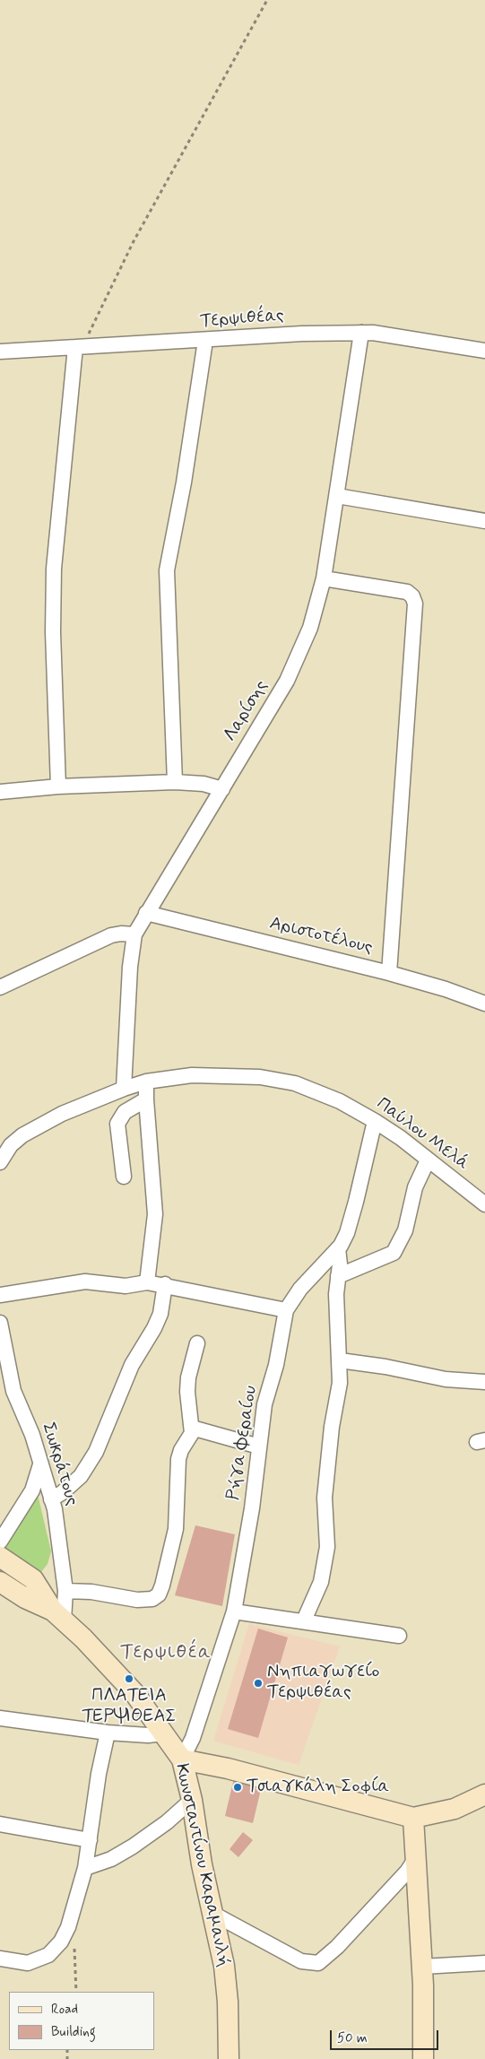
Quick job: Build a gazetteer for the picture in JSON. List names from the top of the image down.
{
  "streets": {
    "street": [
      "Τερψιθέας",
      "Λαρίσης",
      "Αριστοτέλους",
      "Παύλου Μελά",
      "Ρήγα Φεραίου",
      "Σωκράτους",
      "Κωνσταντίνου Καραμανλή"
    ]
  },
  "crossings": [
    ["Τερψιθέας", "Λαρίσης"],
    ["Λαρίσης", "Αριστοτέλους"],
    ["Λαρίσης", "Παύλου Μελά"],
    ["Παύλου Μελά", "Ρήγα Φεραίου"],
    ["Ρήγα Φεραίου", "Κωνσταντίνου Καραμανλή"],
    ["Σωκράτους", "Κωνσταντίνου Καραμανλή"]
  ],
  "districts": ["Τερψιθέα"],
  "places": ["ΠΛΑΤΕΙΑ ΤΕΡΨΙΘΕΑΣ", "Νηπιαγωγείο Τερψιθέας", "Τσιαγκάλη Σοφία"],
  "legend": ["Road", "Building"],
  "scale_bar": "50 m"
}
